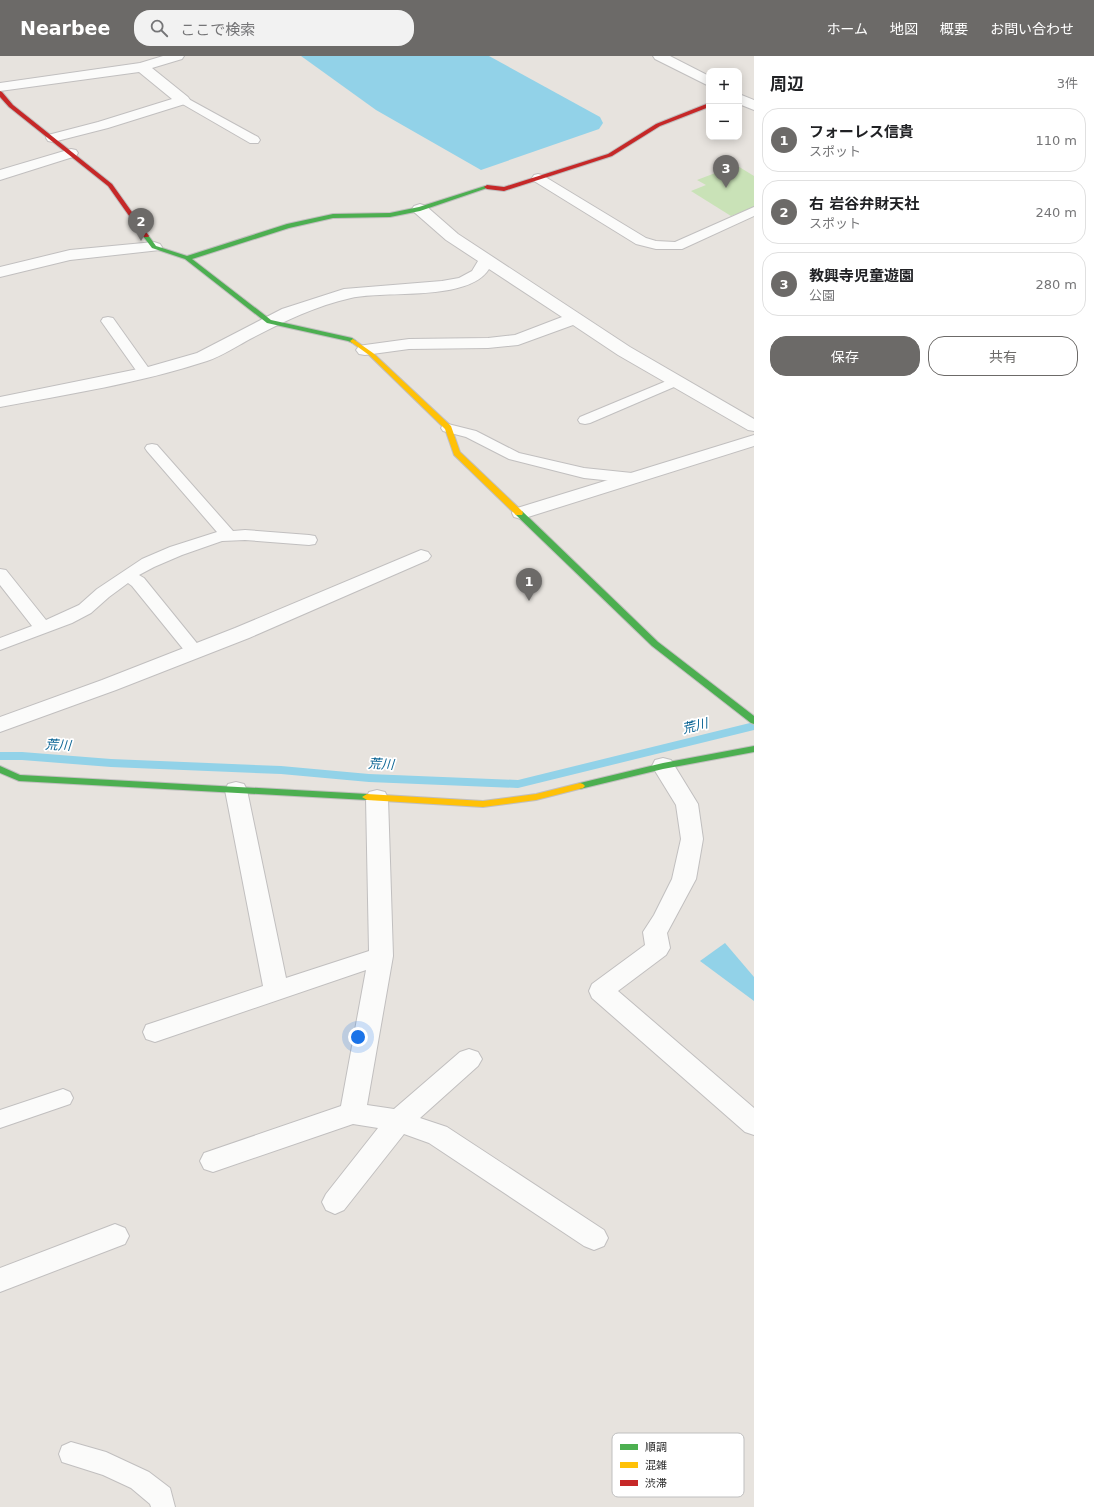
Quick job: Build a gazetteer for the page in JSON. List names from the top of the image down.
{
  "water": ["荒川"],
  "legend": ["順調", "混雑", "渋滞"],
  "page": {
    "header": "Nearbee",
    "search": "ここで検索",
    "nav": [
      "ホーム",
      "地図",
      "概要",
      "お問い合わせ"
    ],
    "heading": ["周辺", "3件"],
    "map_buttons": ["+", "−"],
    "list": [
      {
        "mark": "1",
        "name": "フォーレス信貴",
        "note": "スポット",
        "value": "110 m"
      },
      {
        "mark": "2",
        "name": "右 岩谷弁財天社",
        "note": "スポット",
        "value": "240 m"
      },
      {
        "mark": "3",
        "name": "教興寺児童遊園",
        "note": "公園",
        "value": "280 m"
      }
    ],
    "pins": ["3", "2", "1"],
    "buttons": ["保存", "共有"]
  }
}
